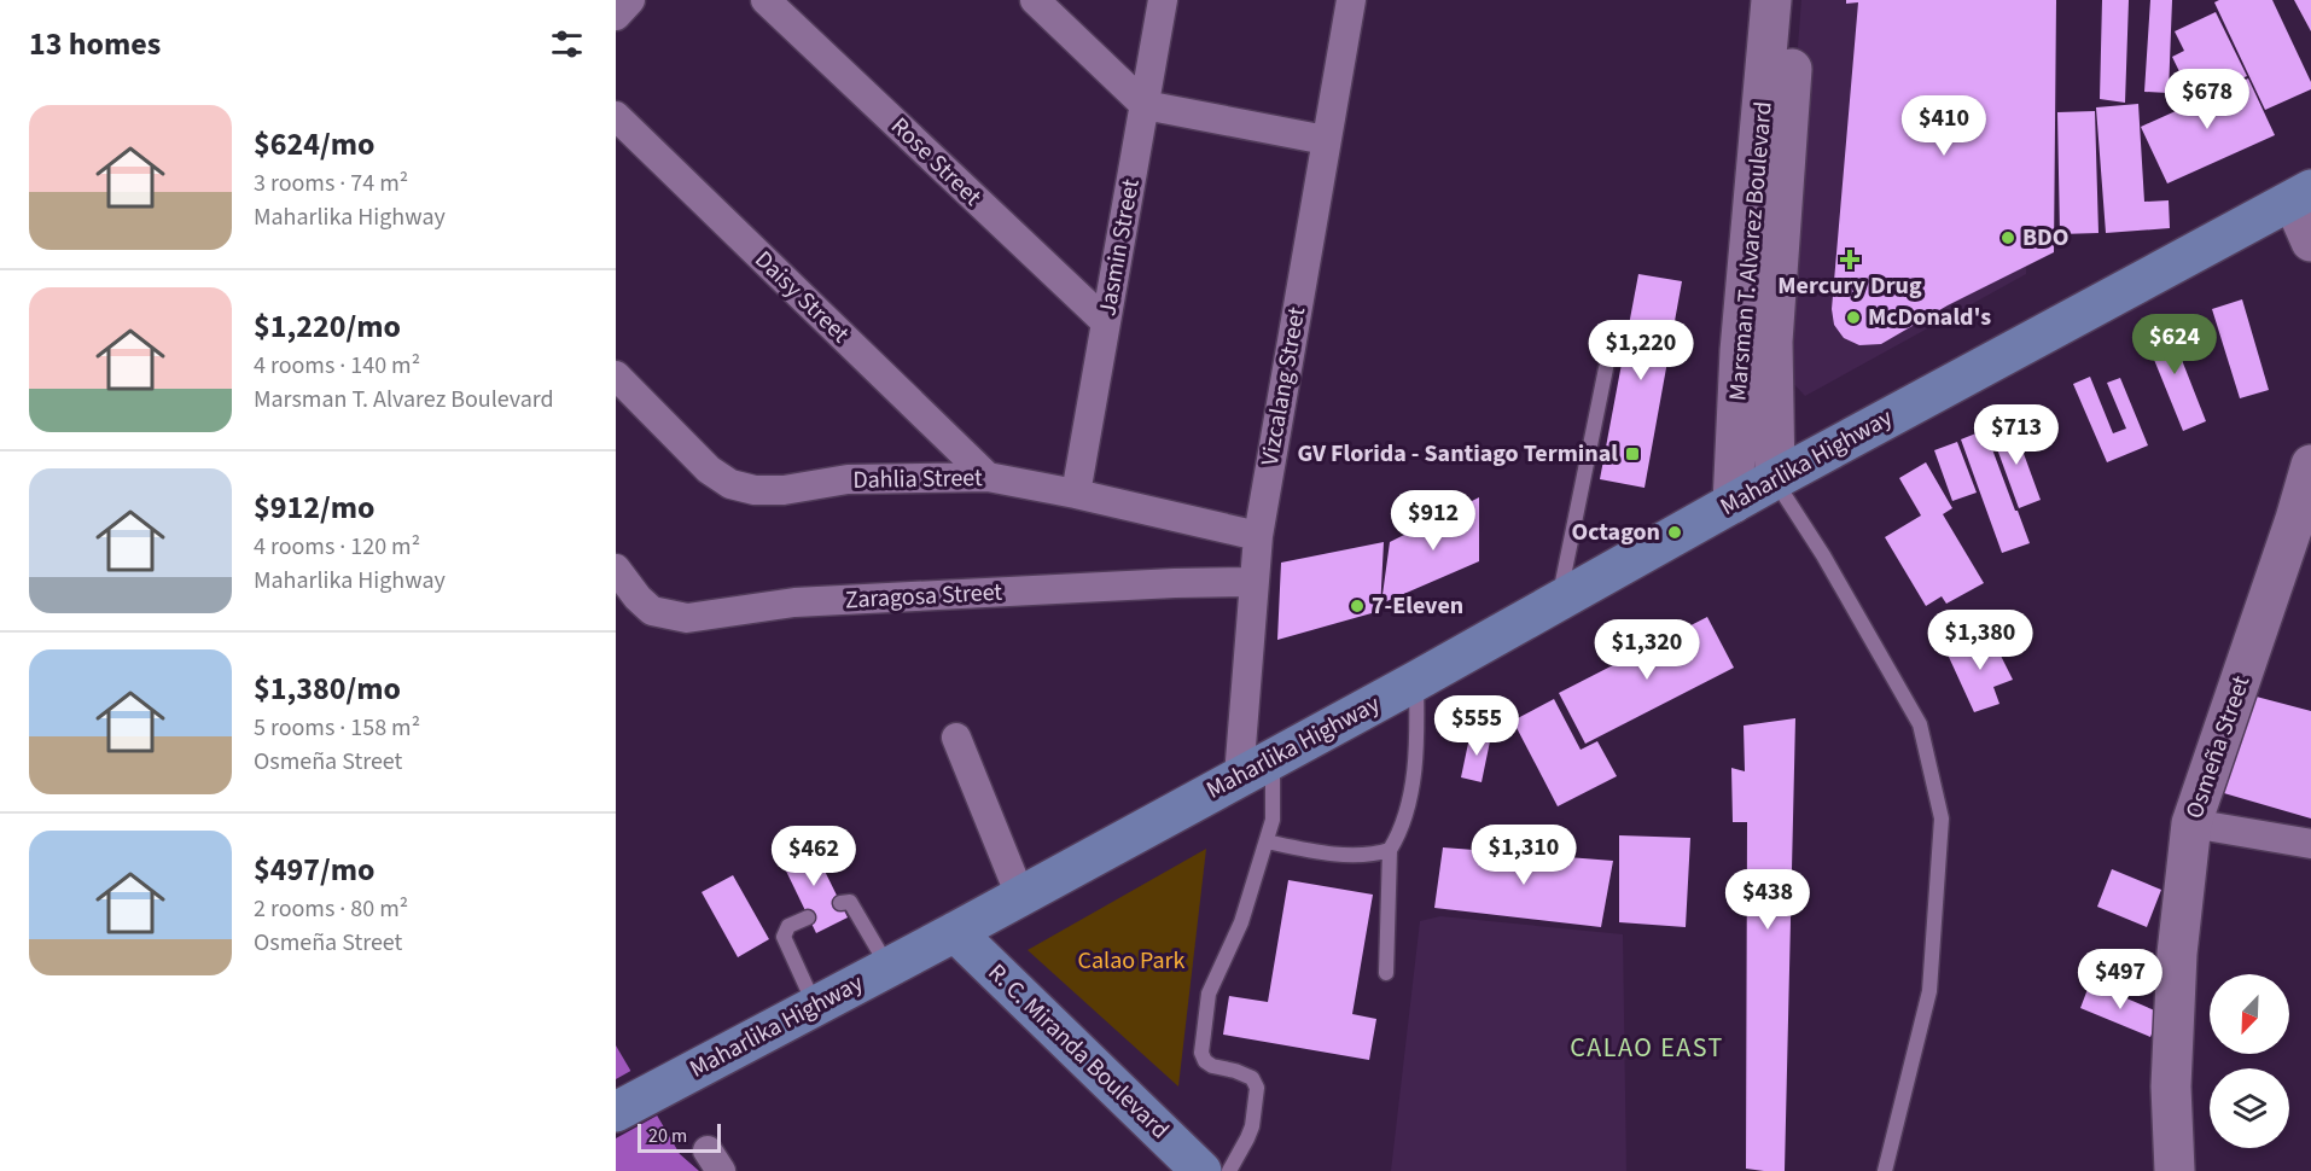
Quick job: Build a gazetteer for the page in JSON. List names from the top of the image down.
{
  "streets": {
    "main road": ["Maharlika Highway", "R. C. Miranda Boulevard"],
    "street": [
      "Rose Street",
      "Jasmin Street",
      "Marsman T. Alvarez Boulevard",
      "Daisy Street",
      "Vizcalang Street",
      "Dahlia Street",
      "Zaragosa Street",
      "Osmeña Street"
    ]
  },
  "crossings": [
    ["Rose Street", "Jasmin Street"],
    ["Jasmin Street", "Dahlia Street"],
    ["Marsman T. Alvarez Boulevard", "Maharlika Highway"],
    ["Daisy Street", "Dahlia Street"],
    ["Vizcalang Street", "Maharlika Highway"],
    ["Vizcalang Street", "Dahlia Street"],
    ["Vizcalang Street", "Zaragosa Street"],
    ["Maharlika Highway", "R. C. Miranda Boulevard"]
  ],
  "districts": ["CALAO EAST"],
  "parks": ["Calao Park"],
  "places": {
    "other": [
      "BDO",
      "McDonald's",
      "Octagon",
      "7-Eleven"
    ],
    "health": ["Mercury Drug"],
    "transit": ["GV Florida - Santiago Terminal"]
  },
  "scale_bar": "20 m",
  "north": "bottom left",
  "page": {
    "heading": "13 homes",
    "price": [
      "$678",
      "$410",
      "$624",
      "$1,220",
      "$713",
      "$912",
      "$1,380",
      "$1,320",
      "$555",
      "$1,310",
      "$462",
      "$438",
      "$497"
    ],
    "list": [
      {
        "name": "$624/mo",
        "note": "3 rooms · 74 m² · Maharlika Highway"
      },
      {
        "name": "$1,220/mo",
        "note": "4 rooms · 140 m² · Marsman T. Alvarez Boulevard"
      },
      {
        "name": "$912/mo",
        "note": "4 rooms · 120 m² · Maharlika Highway"
      },
      {
        "name": "$1,380/mo",
        "note": "5 rooms · 158 m² · Osmeña Street"
      },
      {
        "name": "$497/mo",
        "note": "2 rooms · 80 m² · Osmeña Street"
      }
    ],
    "scale": "20 m"
  }
}
